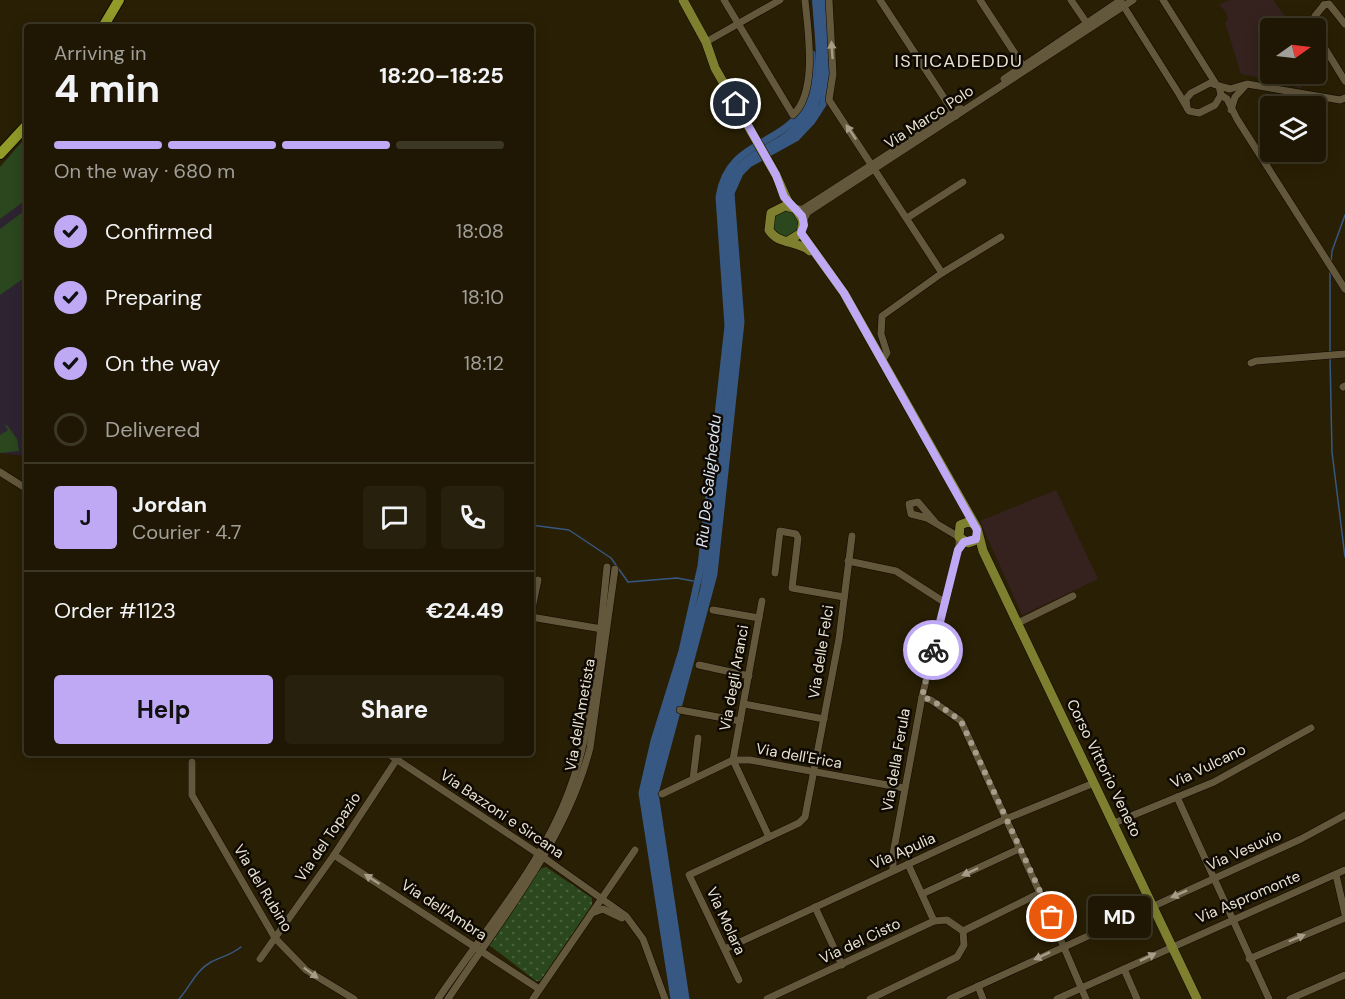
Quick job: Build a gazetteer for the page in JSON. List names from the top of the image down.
{
  "streets": {
    "main road": ["Corso Vittorio Veneto"],
    "street": [
      "Via Marco Polo",
      "Via delle Felci",
      "Via degli Aranci",
      "Via dell'Ametista",
      "Via dell'Erica",
      "Via della Ferula",
      "Via Vulcano",
      "Via Bazzoni e Sircana",
      "Via del Topazio",
      "Via Vesuvio",
      "Via Apulia",
      "Via del Rubino",
      "Via Aspromonte",
      "Via dell'Ambra",
      "Via Molara",
      "Via del Cisto"
    ]
  },
  "crossings": [
    ["Via delle Felci", "Via dell'Erica"],
    ["Via delle Felci", "Via Molara"],
    ["Via degli Aranci", "Via dell'Erica"],
    ["Via dell'Ametista", "Via Bazzoni e Sircana"],
    ["Via dell'Ametista", "Via dell'Ambra"],
    ["Via dell'Erica", "Via della Ferula"],
    ["Via della Ferula", "Corso Vittorio Veneto"],
    ["Via della Ferula", "Via Apulia"],
    ["Via Vulcano", "Corso Vittorio Veneto"],
    ["Corso Vittorio Veneto", "Via Vesuvio"],
    ["Corso Vittorio Veneto", "Via Apulia"],
    ["Corso Vittorio Veneto", "Via Aspromonte"],
    ["Via Bazzoni e Sircana", "Via del Topazio"],
    ["Via del Topazio", "Via del Rubino"],
    ["Via del Topazio", "Via dell'Ambra"],
    ["Via Apulia", "Via Molara"]
  ],
  "one_way": ["Via dell'Ambra"],
  "districts": ["ISTICADEDDU"],
  "water": ["Riu De Saligheddu"],
  "places": ["MD"],
  "north": "right",
  "page": {
    "heading": ["4 min", "Arriving in", "18:20–18:25"],
    "panel": [
      "Jordan",
      "Courier · 4.7",
      "Order #1123",
      "€24.49"
    ],
    "bar": "On the way · 680 m",
    "list": [
      ["Confirmed", "18:08"],
      ["Preparing", "18:10"],
      ["On the way", "18:12"],
      "Delivered"
    ],
    "round": "J",
    "buttons": ["Help", "Share"],
    "bubble": "MD"
  }
}
